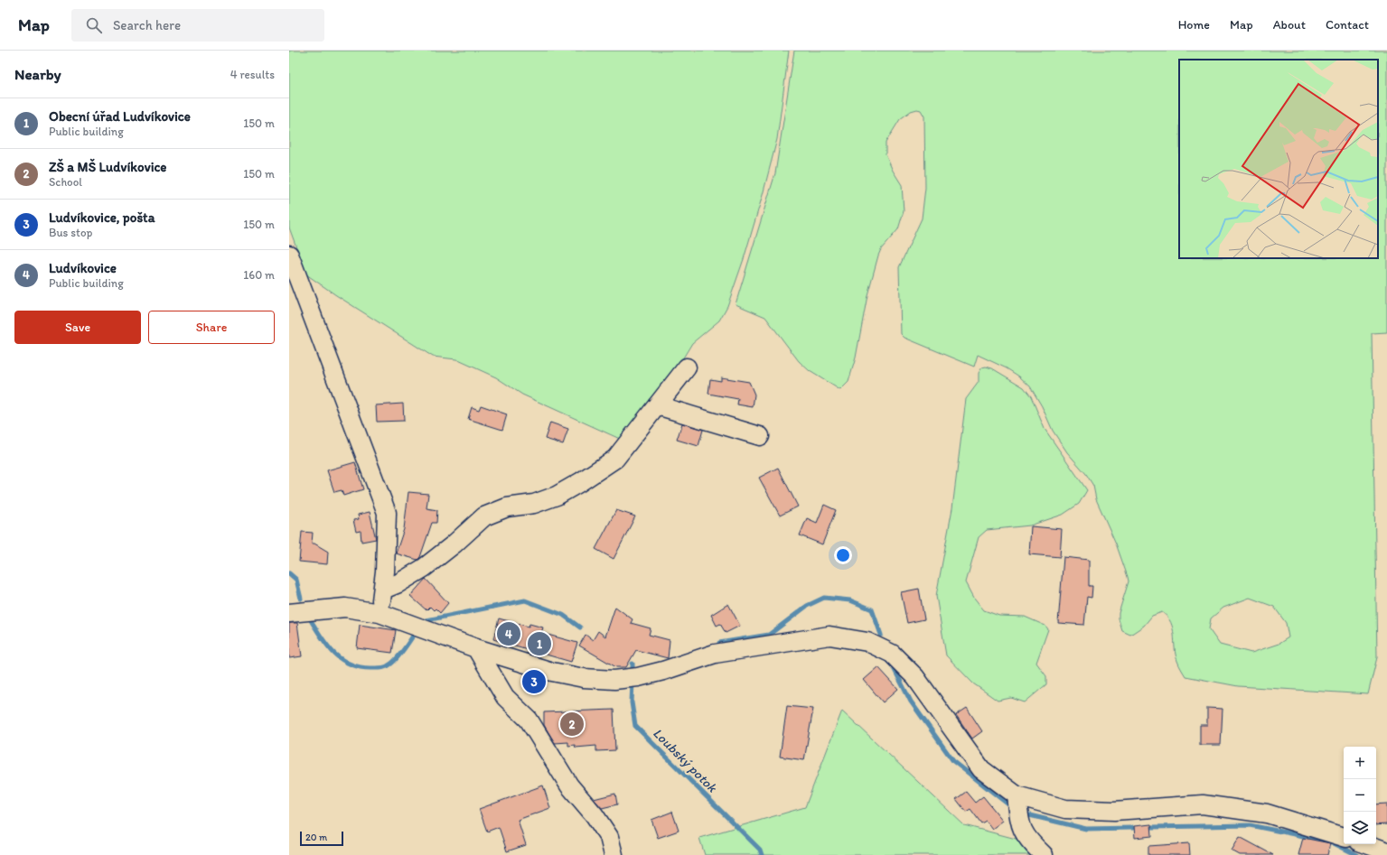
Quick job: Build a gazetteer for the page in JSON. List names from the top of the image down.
{
  "water": ["Loubský potok"],
  "scale_bar": "20 m",
  "page": {
    "header": "Map",
    "search": "Search here",
    "nav": [
      "Home",
      "Map",
      "About",
      "Contact"
    ],
    "heading": ["Nearby", "4 results"],
    "list": [
      {
        "mark": "1",
        "name": "Obecní úřad Ludvíkovice",
        "note": "Public building",
        "value": "150 m"
      },
      {
        "mark": "2",
        "name": "ZŠ a MŠ Ludvíkovice",
        "note": "School",
        "value": "150 m"
      },
      {
        "mark": "3",
        "name": "Ludvíkovice, pošta",
        "note": "Bus stop",
        "value": "150 m"
      },
      {
        "mark": "4",
        "name": "Ludvíkovice",
        "note": "Public building",
        "value": "160 m"
      }
    ],
    "buttons": ["Save", "Share"],
    "pins": [
      "4",
      "1",
      "3",
      "2"
    ],
    "map_buttons": ["+", "−"],
    "scale": "20 m"
  }
}
